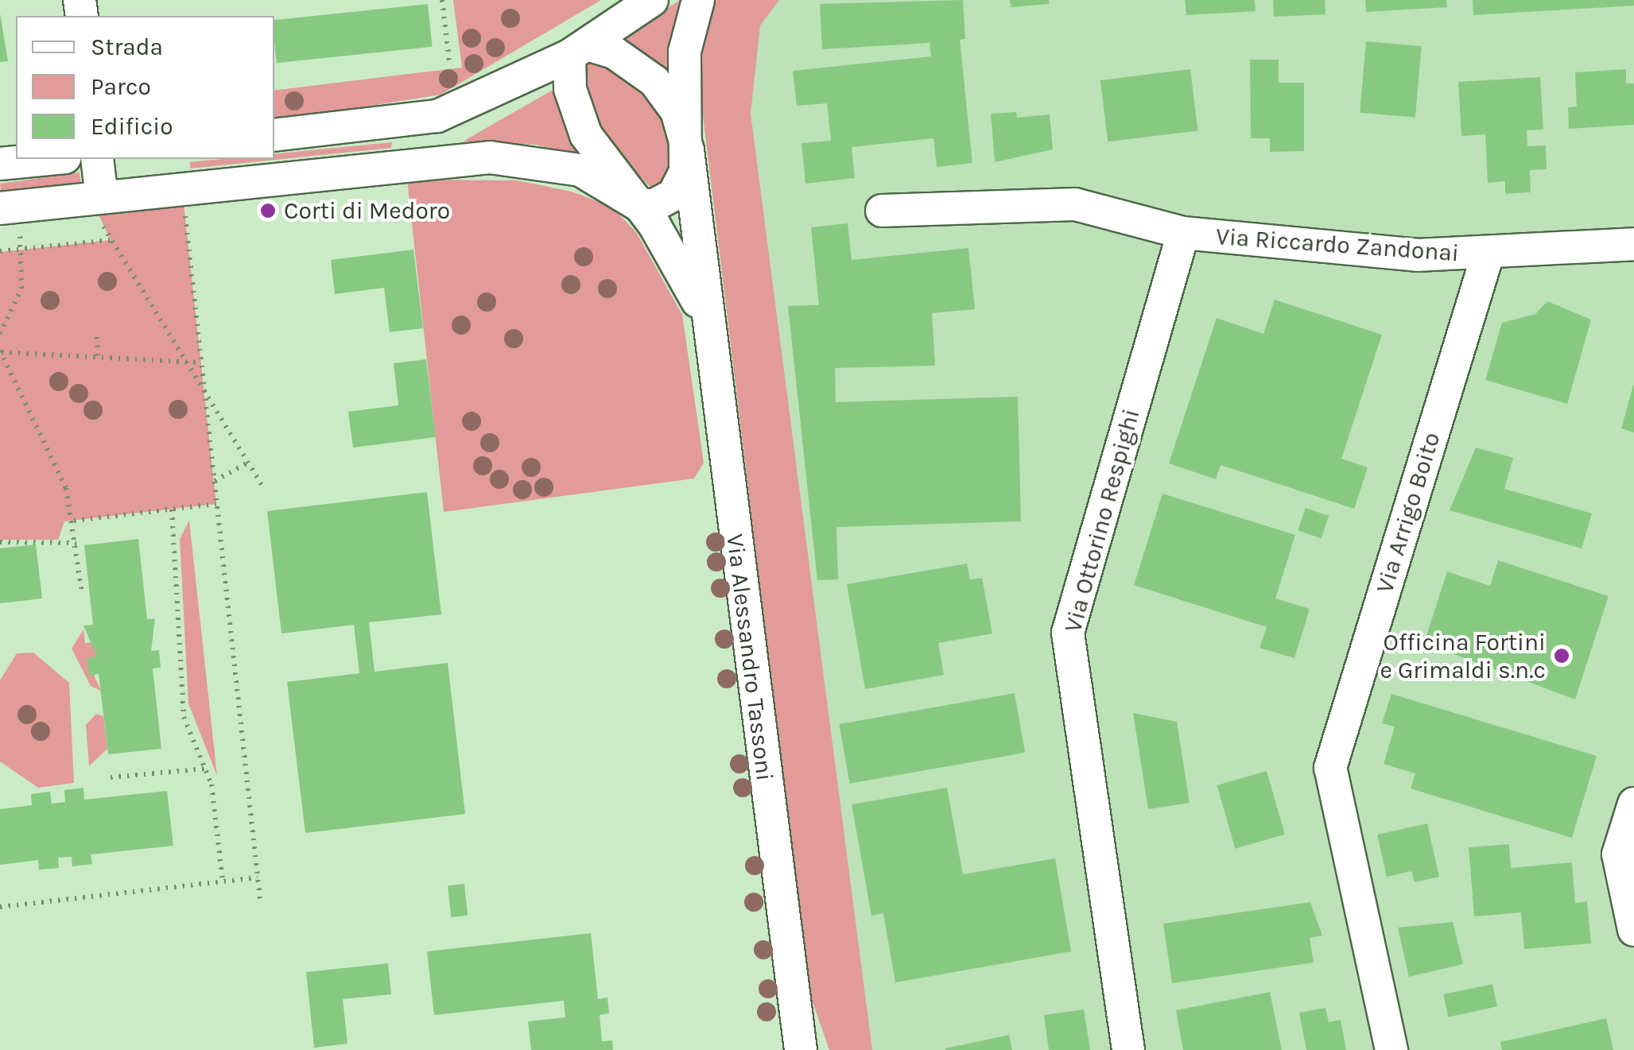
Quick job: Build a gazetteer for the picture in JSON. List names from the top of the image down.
{
  "streets": {
    "street": [
      "Via Riccardo Zandonai",
      "Via Arrigo Boito",
      "Via Ottorino Respighi",
      "Via Alessandro Tassoni"
    ]
  },
  "crossings": [
    ["Via Riccardo Zandonai", "Via Arrigo Boito"],
    ["Via Riccardo Zandonai", "Via Ottorino Respighi"]
  ],
  "places": ["Corti di Medoro", "Officina Fortini e Grimaldi s.n.c"],
  "legend": ["Strada", "Parco", "Edificio"]
}
